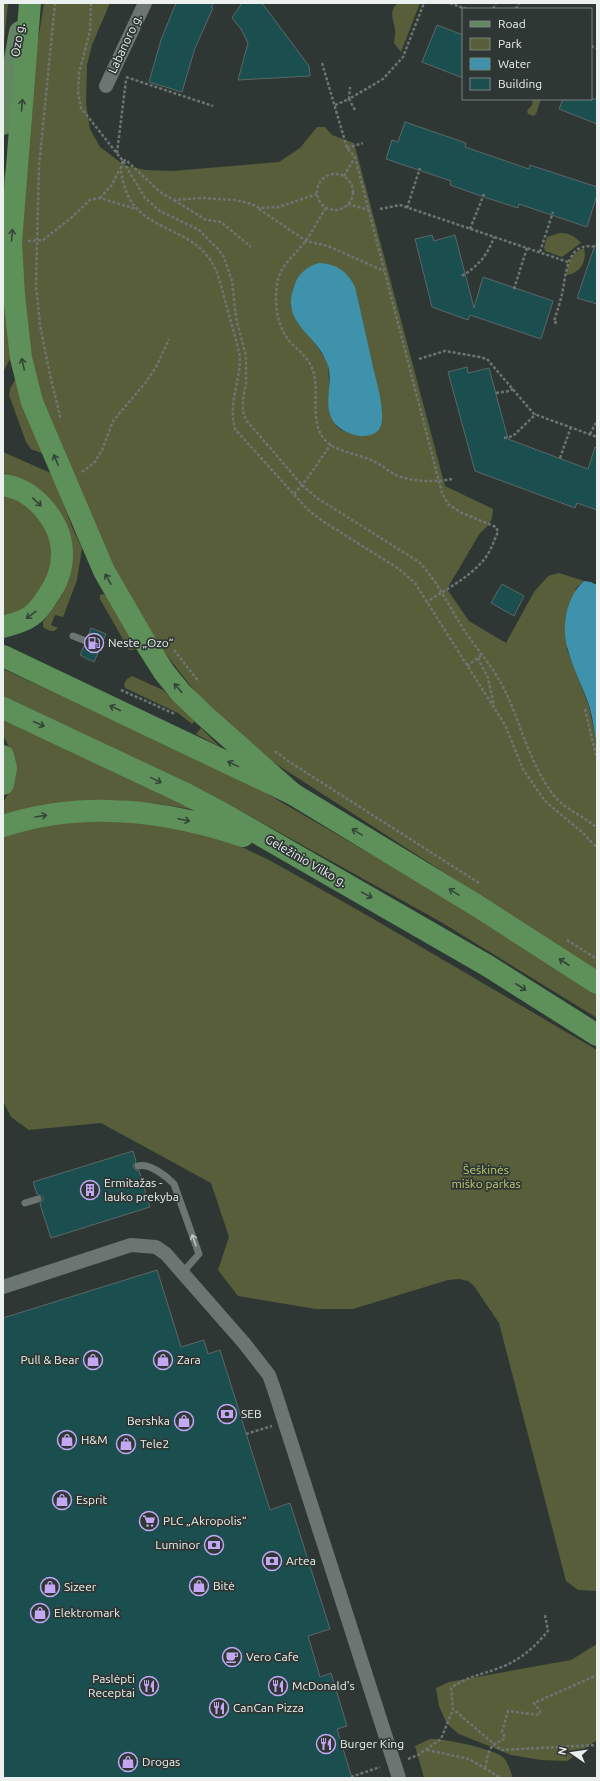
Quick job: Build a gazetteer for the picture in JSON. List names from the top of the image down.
{
  "streets": {
    "highway": ["Geležinio Vilko g."],
    "main road": ["Ozo g."],
    "street": ["Labanoro g."]
  },
  "parks": ["Šeškinės miško parkas"],
  "places": {
    "fuel station": ["Neste „Ozo“"],
    "building": ["Ermitažas - lauko prekyba"],
    "shop": [
      "Pull & Bear",
      "Zara",
      "Bershka",
      "H&M",
      "Tele2",
      "Esprit",
      "Bitė",
      "Sizeer",
      "Elektromark",
      "Drogas"
    ],
    "bank": ["SEB", "Luminor", "Artea"],
    "supermarket": ["PLC „Akropolis“"],
    "cafe": ["Vero Cafe"],
    "restaurant": [
      "Paslėpti Receptai",
      "McDonald's",
      "CanCan Pizza",
      "Burger King"
    ]
  },
  "legend": [
    "Road",
    "Park",
    "Water",
    "Building"
  ],
  "north": "left"
}
